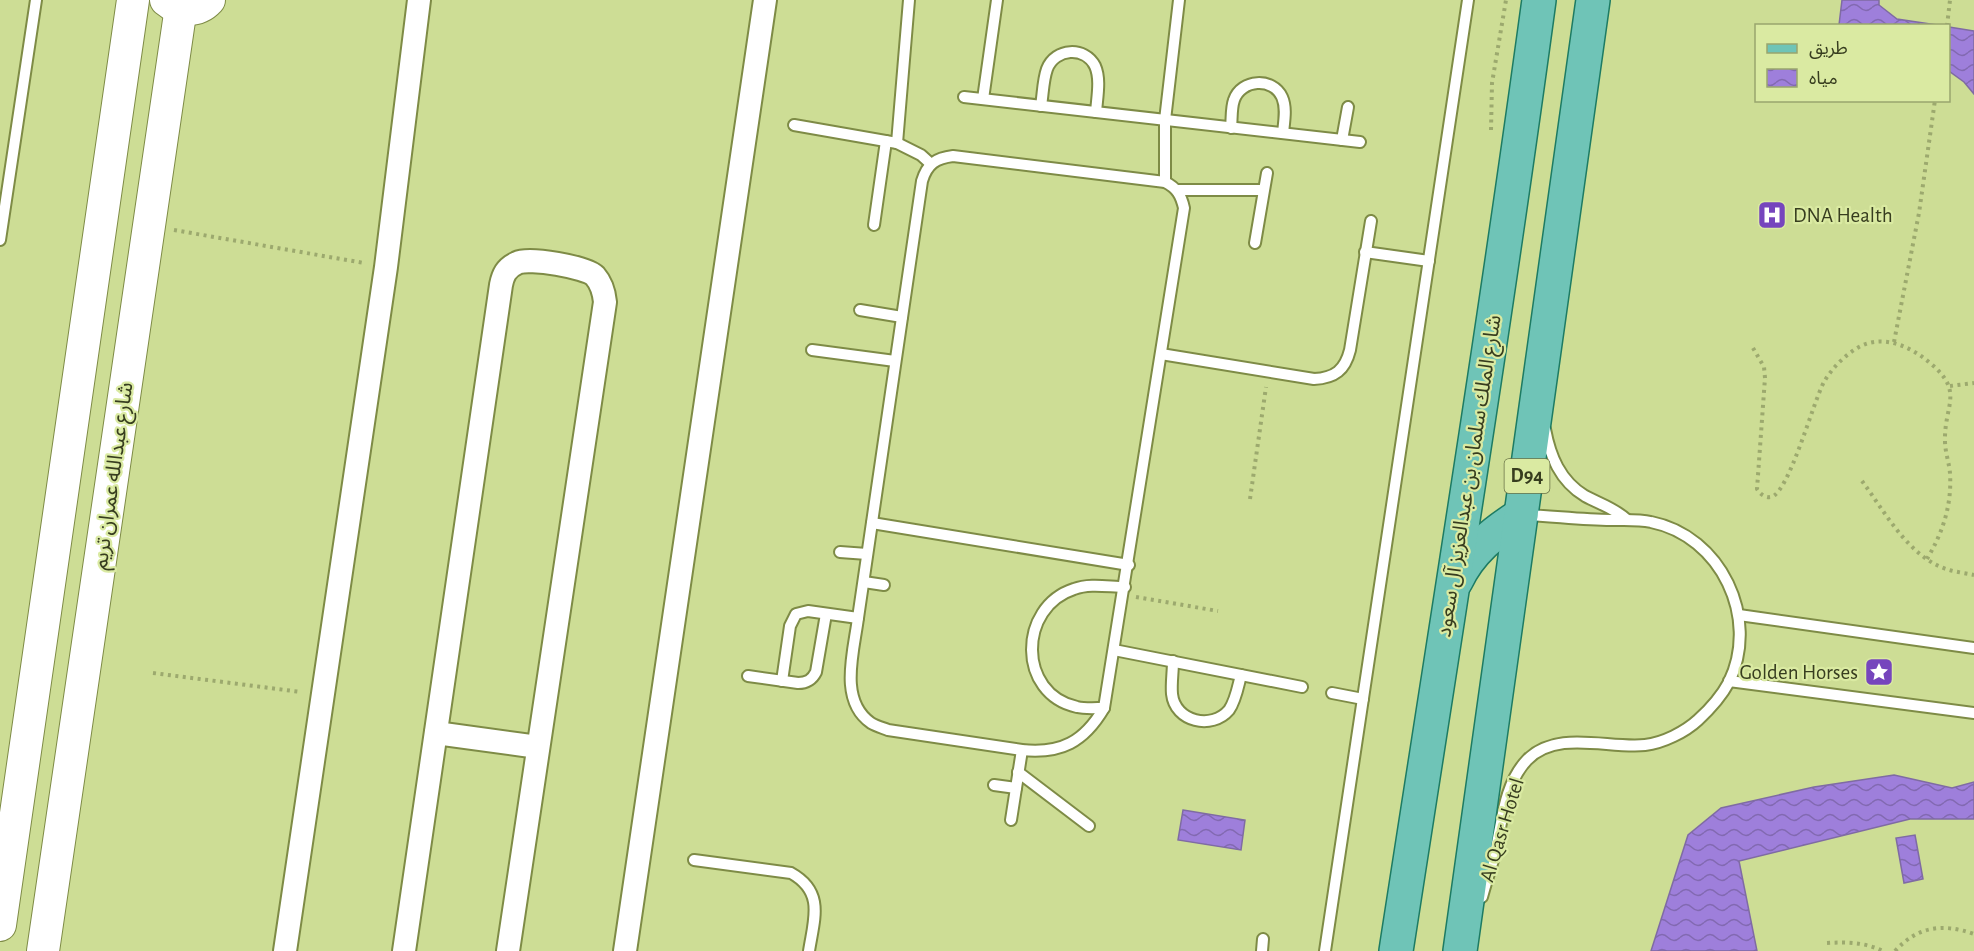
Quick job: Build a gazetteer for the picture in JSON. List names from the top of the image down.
{
  "streets": {
    "main road": ["شارع الملك سلمان بن عبدالعزيز آل سعود", "D94"],
    "street": ["شارع عبدالله عمران تريم"],
    "lane": ["Al Qasr Hotel"]
  },
  "crossings": [
    ["D94", "Al Qasr Hotel"]
  ],
  "places": {
    "hospital": ["DNA Health"],
    "place": ["Golden Horses"]
  },
  "legend": ["طريق", "مياه"]
}
